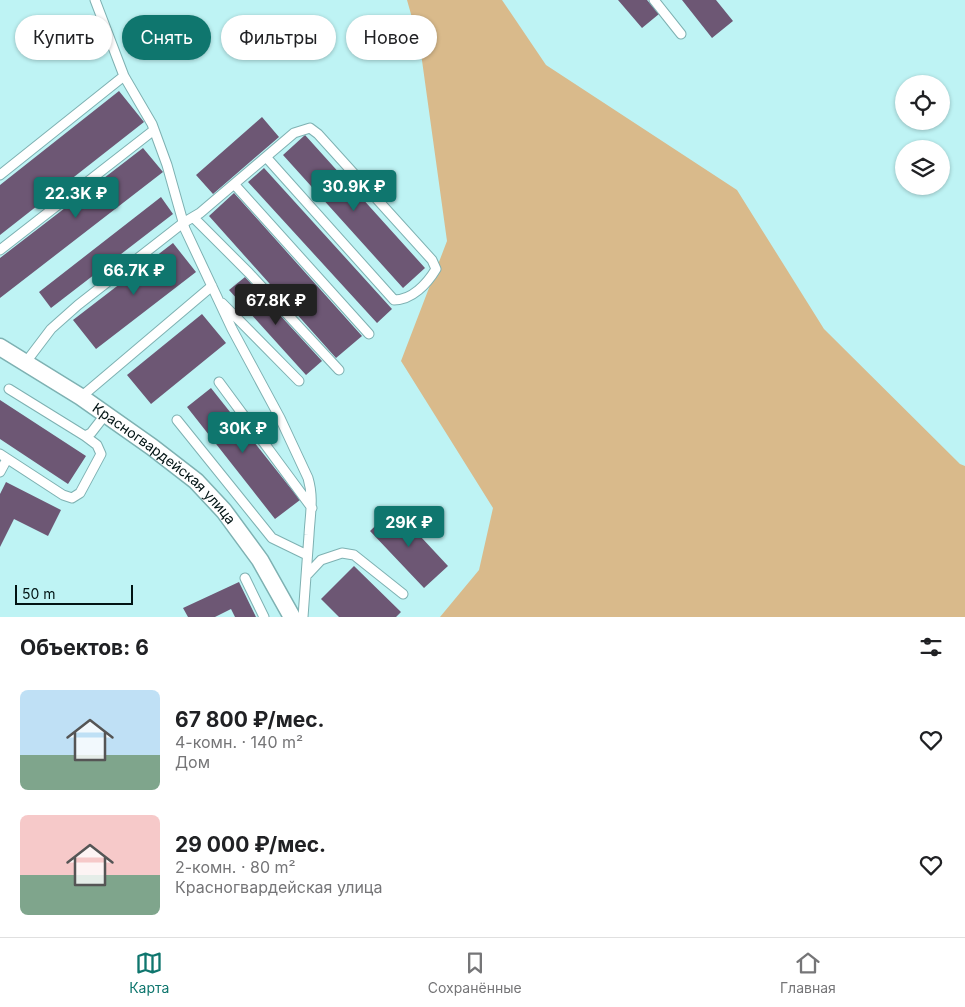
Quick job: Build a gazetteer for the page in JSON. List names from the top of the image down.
{
  "streets": {
    "street": ["Красногвардейская улица"]
  },
  "scale_bar": "50 m",
  "page": {
    "chip": [
      "Купить",
      "Снять",
      "Фильтры",
      "Новое"
    ],
    "price": [
      "30.9K ₽",
      "22.3K ₽",
      "66.7K ₽",
      "67.8K ₽",
      "30K ₽",
      "29K ₽"
    ],
    "scale": "50 m",
    "heading": "Объектов: 6",
    "list": [
      {
        "name": "67 800 ₽/мес.",
        "note": "4-комн. · 140 m² · Дом"
      },
      {
        "name": "29 000 ₽/мес.",
        "note": "2-комн. · 80 m² · Красногвардейская улица"
      }
    ],
    "tabs": ["Карта", "Сохранённые", "Главная"]
  }
}
